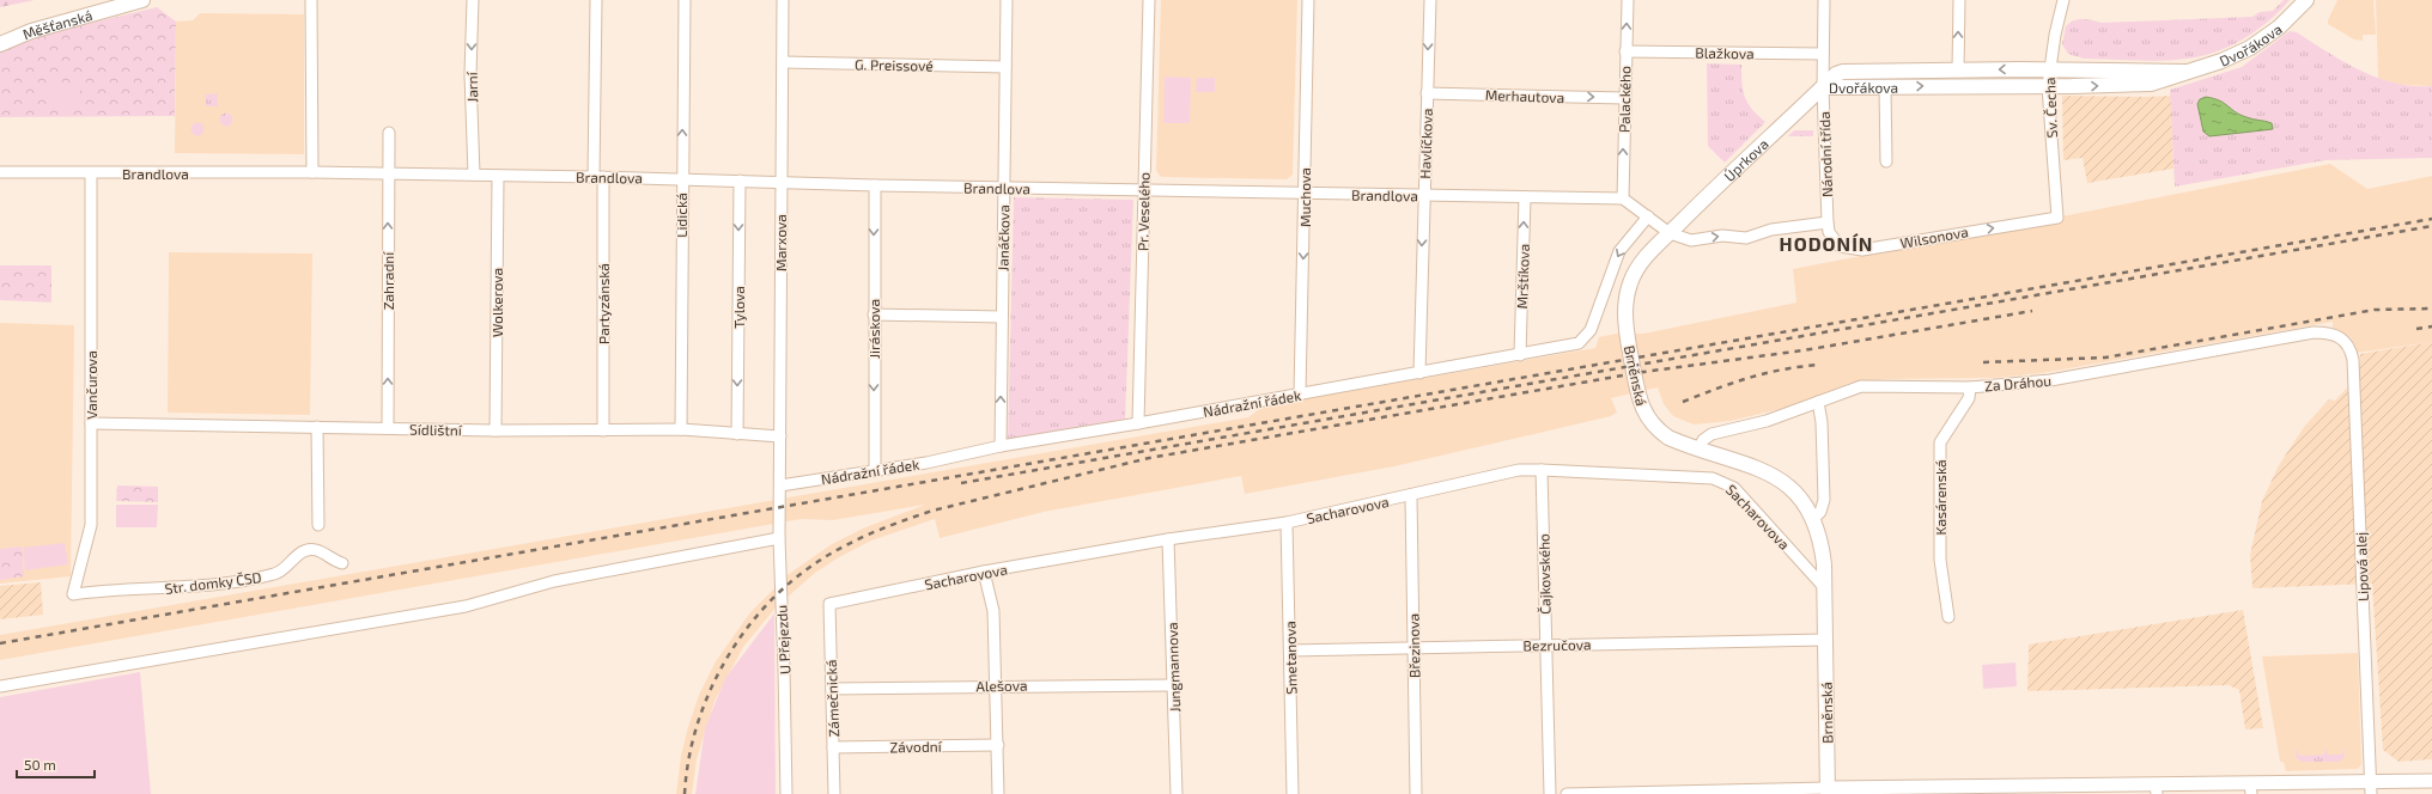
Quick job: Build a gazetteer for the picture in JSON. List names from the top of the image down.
{
  "streets": {
    "main road": [
      "Měšťanská",
      "Dvořákova",
      "Úprkova",
      "Brněnská"
    ],
    "street": [
      "Blažkova",
      "G. Preissové",
      "Jarní",
      "Merhautova",
      "Palackého",
      "Sv. Čecha",
      "Havlíčkova",
      "Národní třída",
      "Brandlova",
      "Muchova",
      "Pr. Veselého",
      "Lidická",
      "Wilsonova",
      "Janáčkova",
      "Marxova",
      "Mrštíkova",
      "Zahradní",
      "Wolkerova",
      "Partyzánská",
      "Tylova",
      "Jiráskova",
      "Za Dráhou",
      "Vančurova",
      "Nádražní řádek",
      "Sídlištní",
      "Kasárenská",
      "Sacharovova",
      "Lipová alej",
      "Čajkovského",
      "Str. domky ČSD",
      "U Přejezdu",
      "Bezručova",
      "Březinova",
      "Smetanova",
      "Jungmannova",
      "Alešova",
      "Zámečnická",
      "Závodní"
    ]
  },
  "crossings": [
    ["Dvořákova", "Sv. Čecha"],
    ["Dvořákova", "Národní třída"],
    ["Dvořákova", "Úprkova"],
    ["Blažkova", "Palackého"],
    ["Blažkova", "Národní třída"],
    ["G. Preissové", "Janáčkova"],
    ["G. Preissové", "Marxova"],
    ["Jarní", "Brandlova"],
    ["Merhautova", "Palackého"],
    ["Merhautova", "Havlíčkova"],
    ["Palackého", "Brandlova"],
    ["Sv. Čecha", "Wilsonova"],
    ["Havlíčkova", "Brandlova"],
    ["Havlíčkova", "Nádražní řádek"],
    ["Národní třída", "Úprkova"],
    ["Národní třída", "Wilsonova"],
    ["Úprkova", "Brněnská"],
    ["Brandlova", "Muchova"],
    ["Brandlova", "Pr. Veselého"],
    ["Brandlova", "Lidická"],
    ["Brandlova", "Janáčkova"],
    ["Brandlova", "Marxova"],
    ["Brandlova", "Mrštíkova"],
    ["Brandlova", "Zahradní"],
    ["Brandlova", "Wolkerova"],
    ["Brandlova", "Partyzánská"],
    ["Brandlova", "Tylova"],
    ["Brandlova", "Jiráskova"],
    ["Brandlova", "Vančurova"],
    ["Muchova", "Nádražní řádek"],
    ["Pr. Veselého", "Nádražní řádek"],
    ["Lidická", "Sídlištní"],
    ["Janáčkova", "Nádražní řádek"],
    ["Marxova", "Nádražní řádek"],
    ["Marxova", "Sídlištní"],
    ["Marxova", "U Přejezdu"],
    ["Mrštíkova", "Nádražní řádek"],
    ["Zahradní", "Sídlištní"],
    ["Wolkerova", "Sídlištní"],
    ["Partyzánská", "Sídlištní"],
    ["Tylova", "Sídlištní"],
    ["Jiráskova", "Nádražní řádek"],
    ["Brněnská", "Za Dráhou"],
    ["Brněnská", "Sacharovova"],
    ["Brněnská", "Bezručova"],
    ["Za Dráhou", "Kasárenská"],
    ["Za Dráhou", "Lipová alej"],
    ["Vančurova", "Sídlištní"],
    ["Vančurova", "Str. domky ČSD"],
    ["Nádražní řádek", "U Přejezdu"],
    ["Sacharovova", "Čajkovského"],
    ["Sacharovova", "Březinova"],
    ["Sacharovova", "Smetanova"],
    ["Sacharovova", "Jungmannova"],
    ["Sacharovova", "Zámečnická"],
    ["Čajkovského", "Bezručova"],
    ["Bezručova", "Březinova"],
    ["Bezručova", "Smetanova"],
    ["Jungmannova", "Alešova"],
    ["Alešova", "Zámečnická"],
    ["Zámečnická", "Závodní"]
  ],
  "one_way": [
    "Jarní",
    "Merhautova",
    "Palackého",
    "Havlíčkova",
    "Muchova",
    "Lidická",
    "Mrštíkova",
    "Zahradní",
    "Tylova",
    "Jiráskova"
  ],
  "districts": ["HODONÍN"],
  "scale_bar": "50 m"
}
